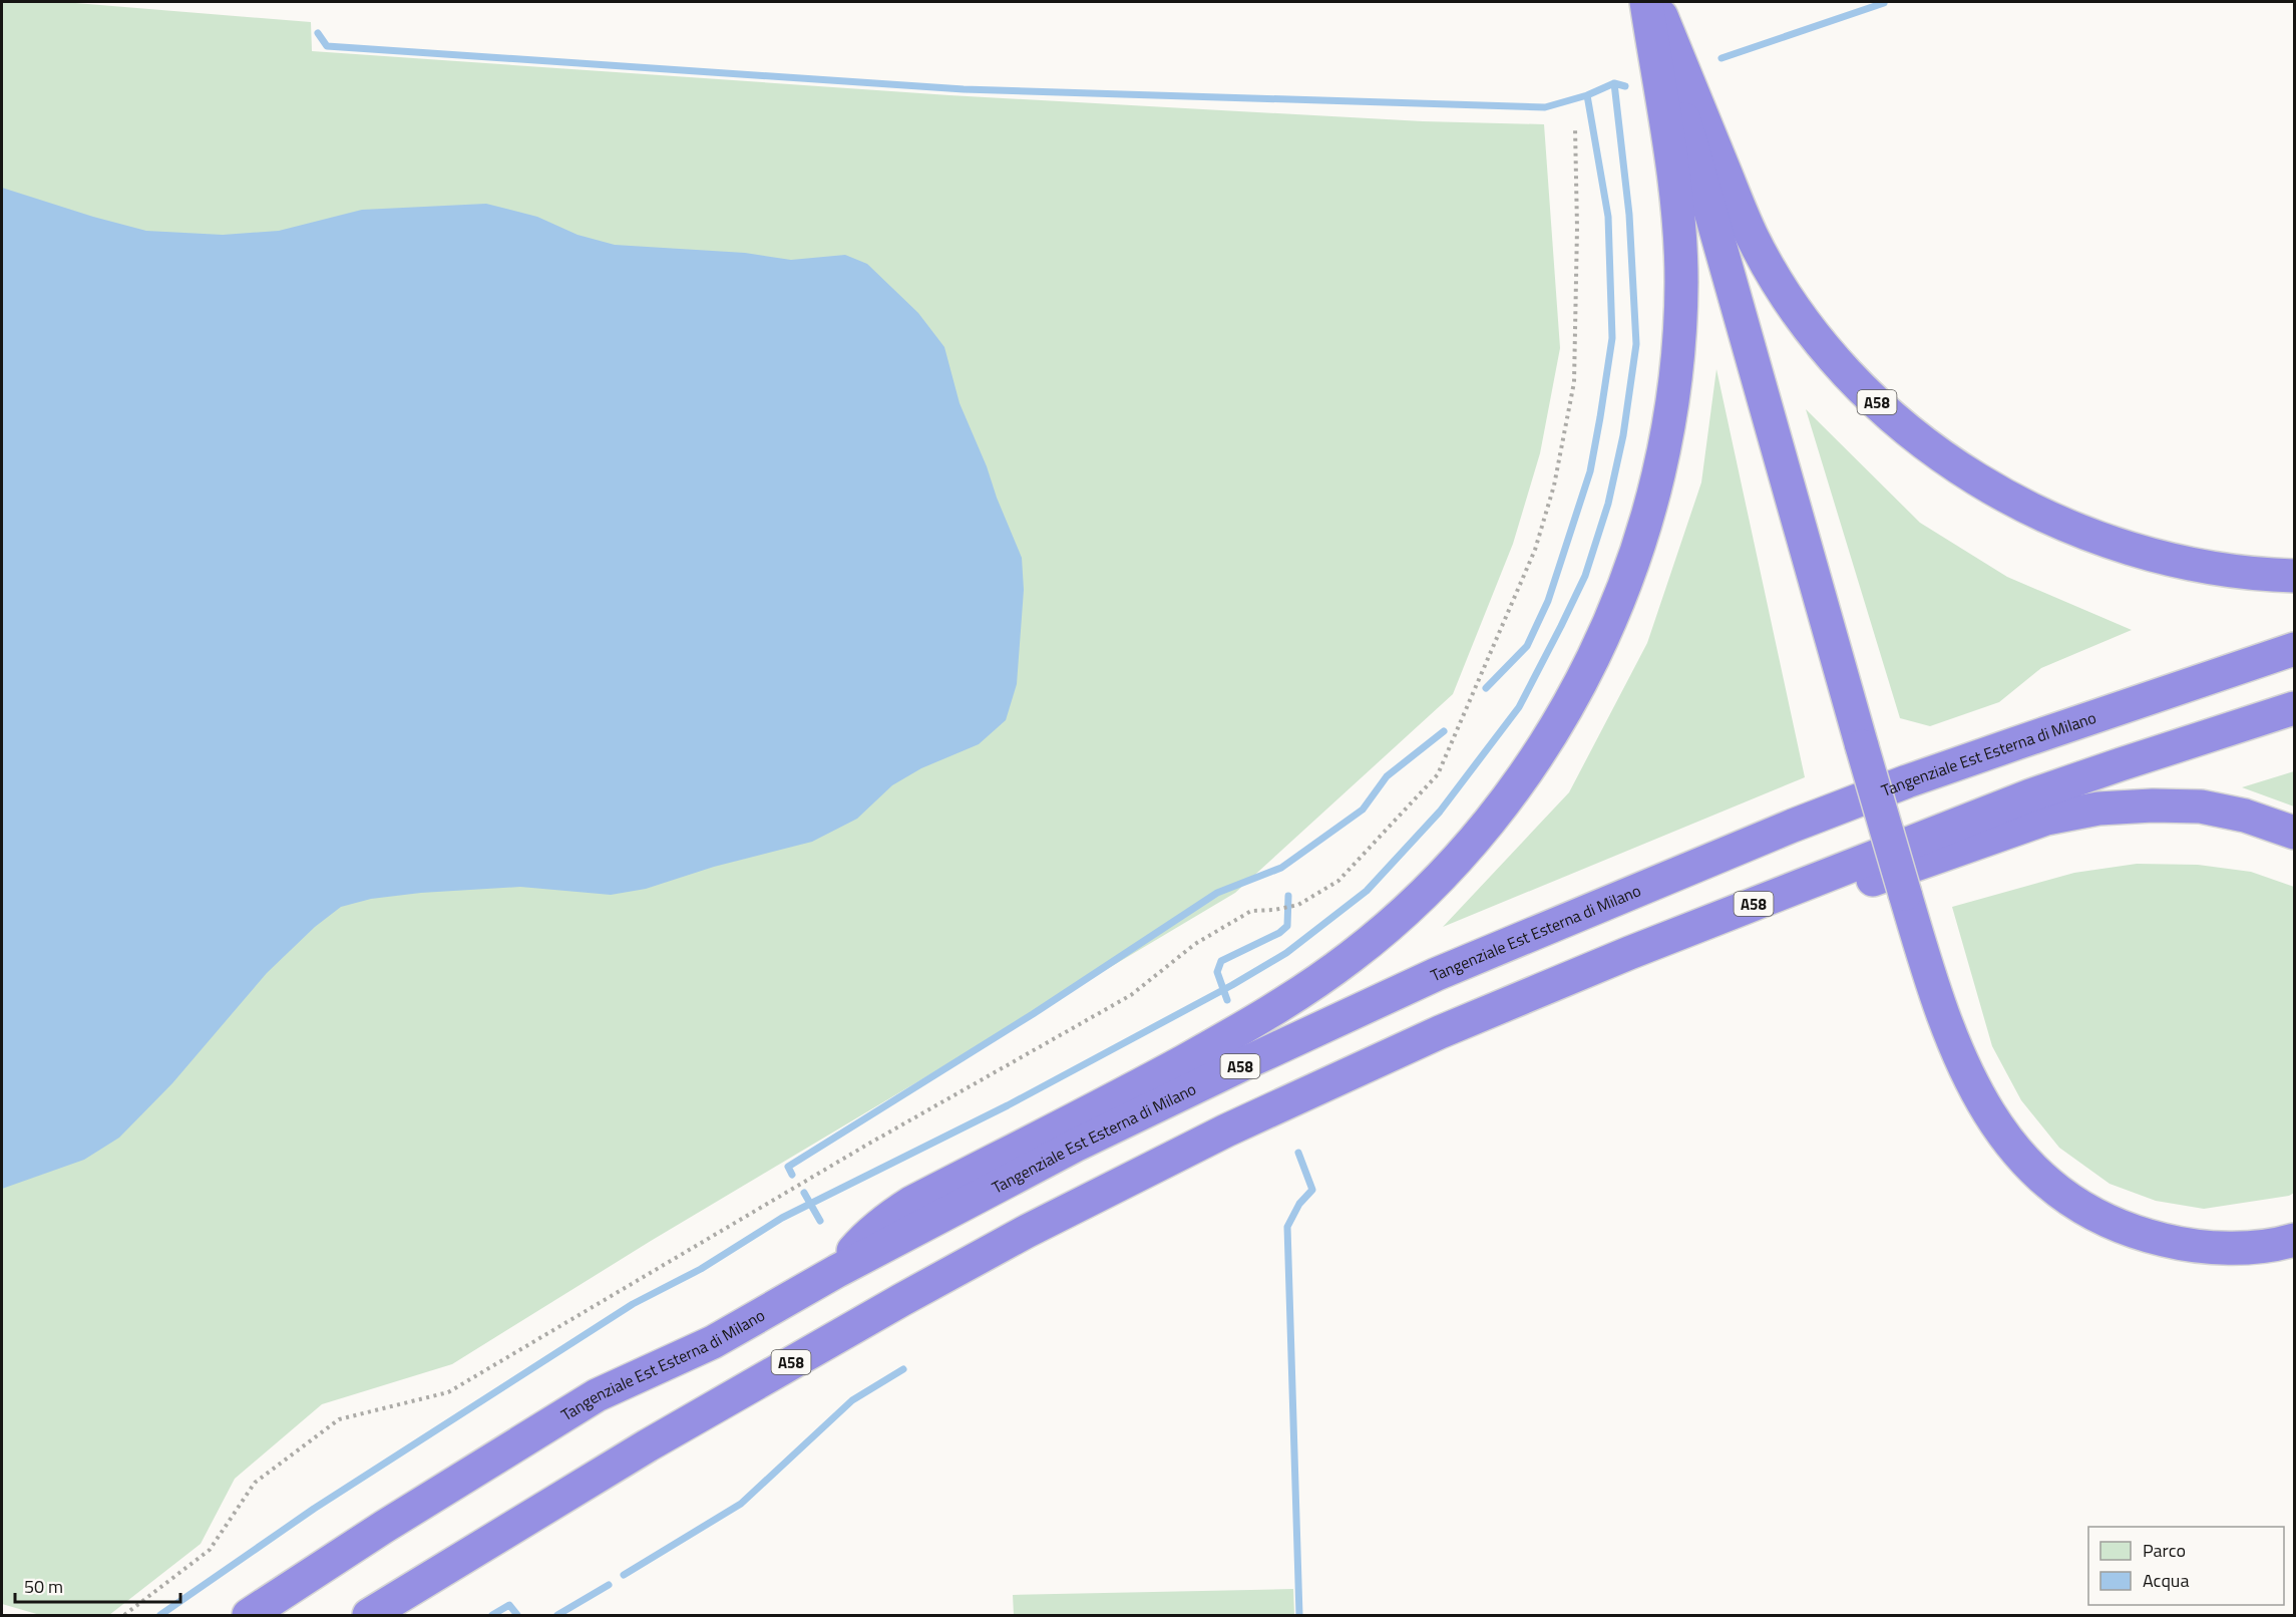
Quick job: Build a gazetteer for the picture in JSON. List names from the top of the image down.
{
  "streets": {
    "highway": ["A58", "Tangenziale Est Esterna di Milano"]
  },
  "crossings": [
    ["A58", "Tangenziale Est Esterna di Milano"]
  ],
  "legend": ["Parco", "Acqua"],
  "scale_bar": "50 m"
}
